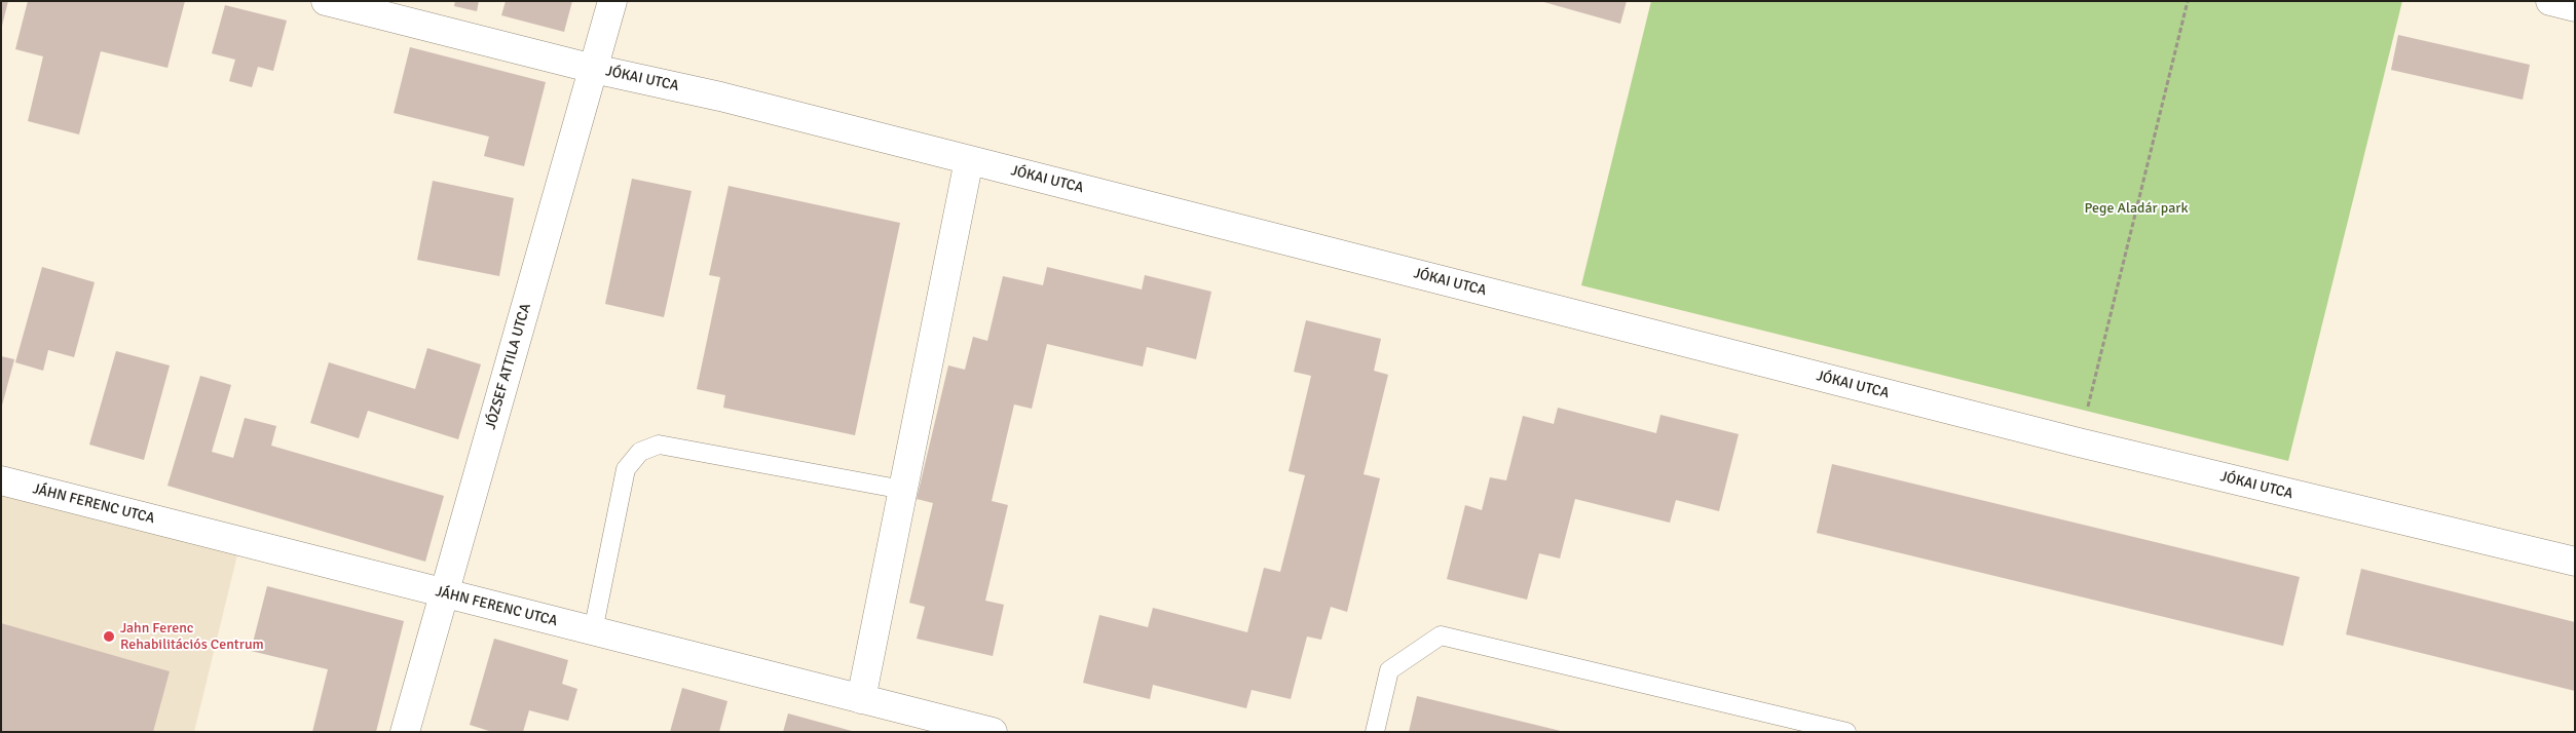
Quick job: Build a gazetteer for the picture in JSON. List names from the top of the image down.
{
  "streets": {
    "street": ["JÓKAI UTCA", "JÓZSEF ATTILA UTCA", "JÁHN FERENC UTCA"]
  },
  "crossings": [
    ["JÓKAI UTCA", "JÓZSEF ATTILA UTCA"],
    ["JÓZSEF ATTILA UTCA", "JÁHN FERENC UTCA"]
  ],
  "parks": ["Pege Aladár park"],
  "places": ["Jahn Ferenc Rehabilitációs Centrum"]
}
